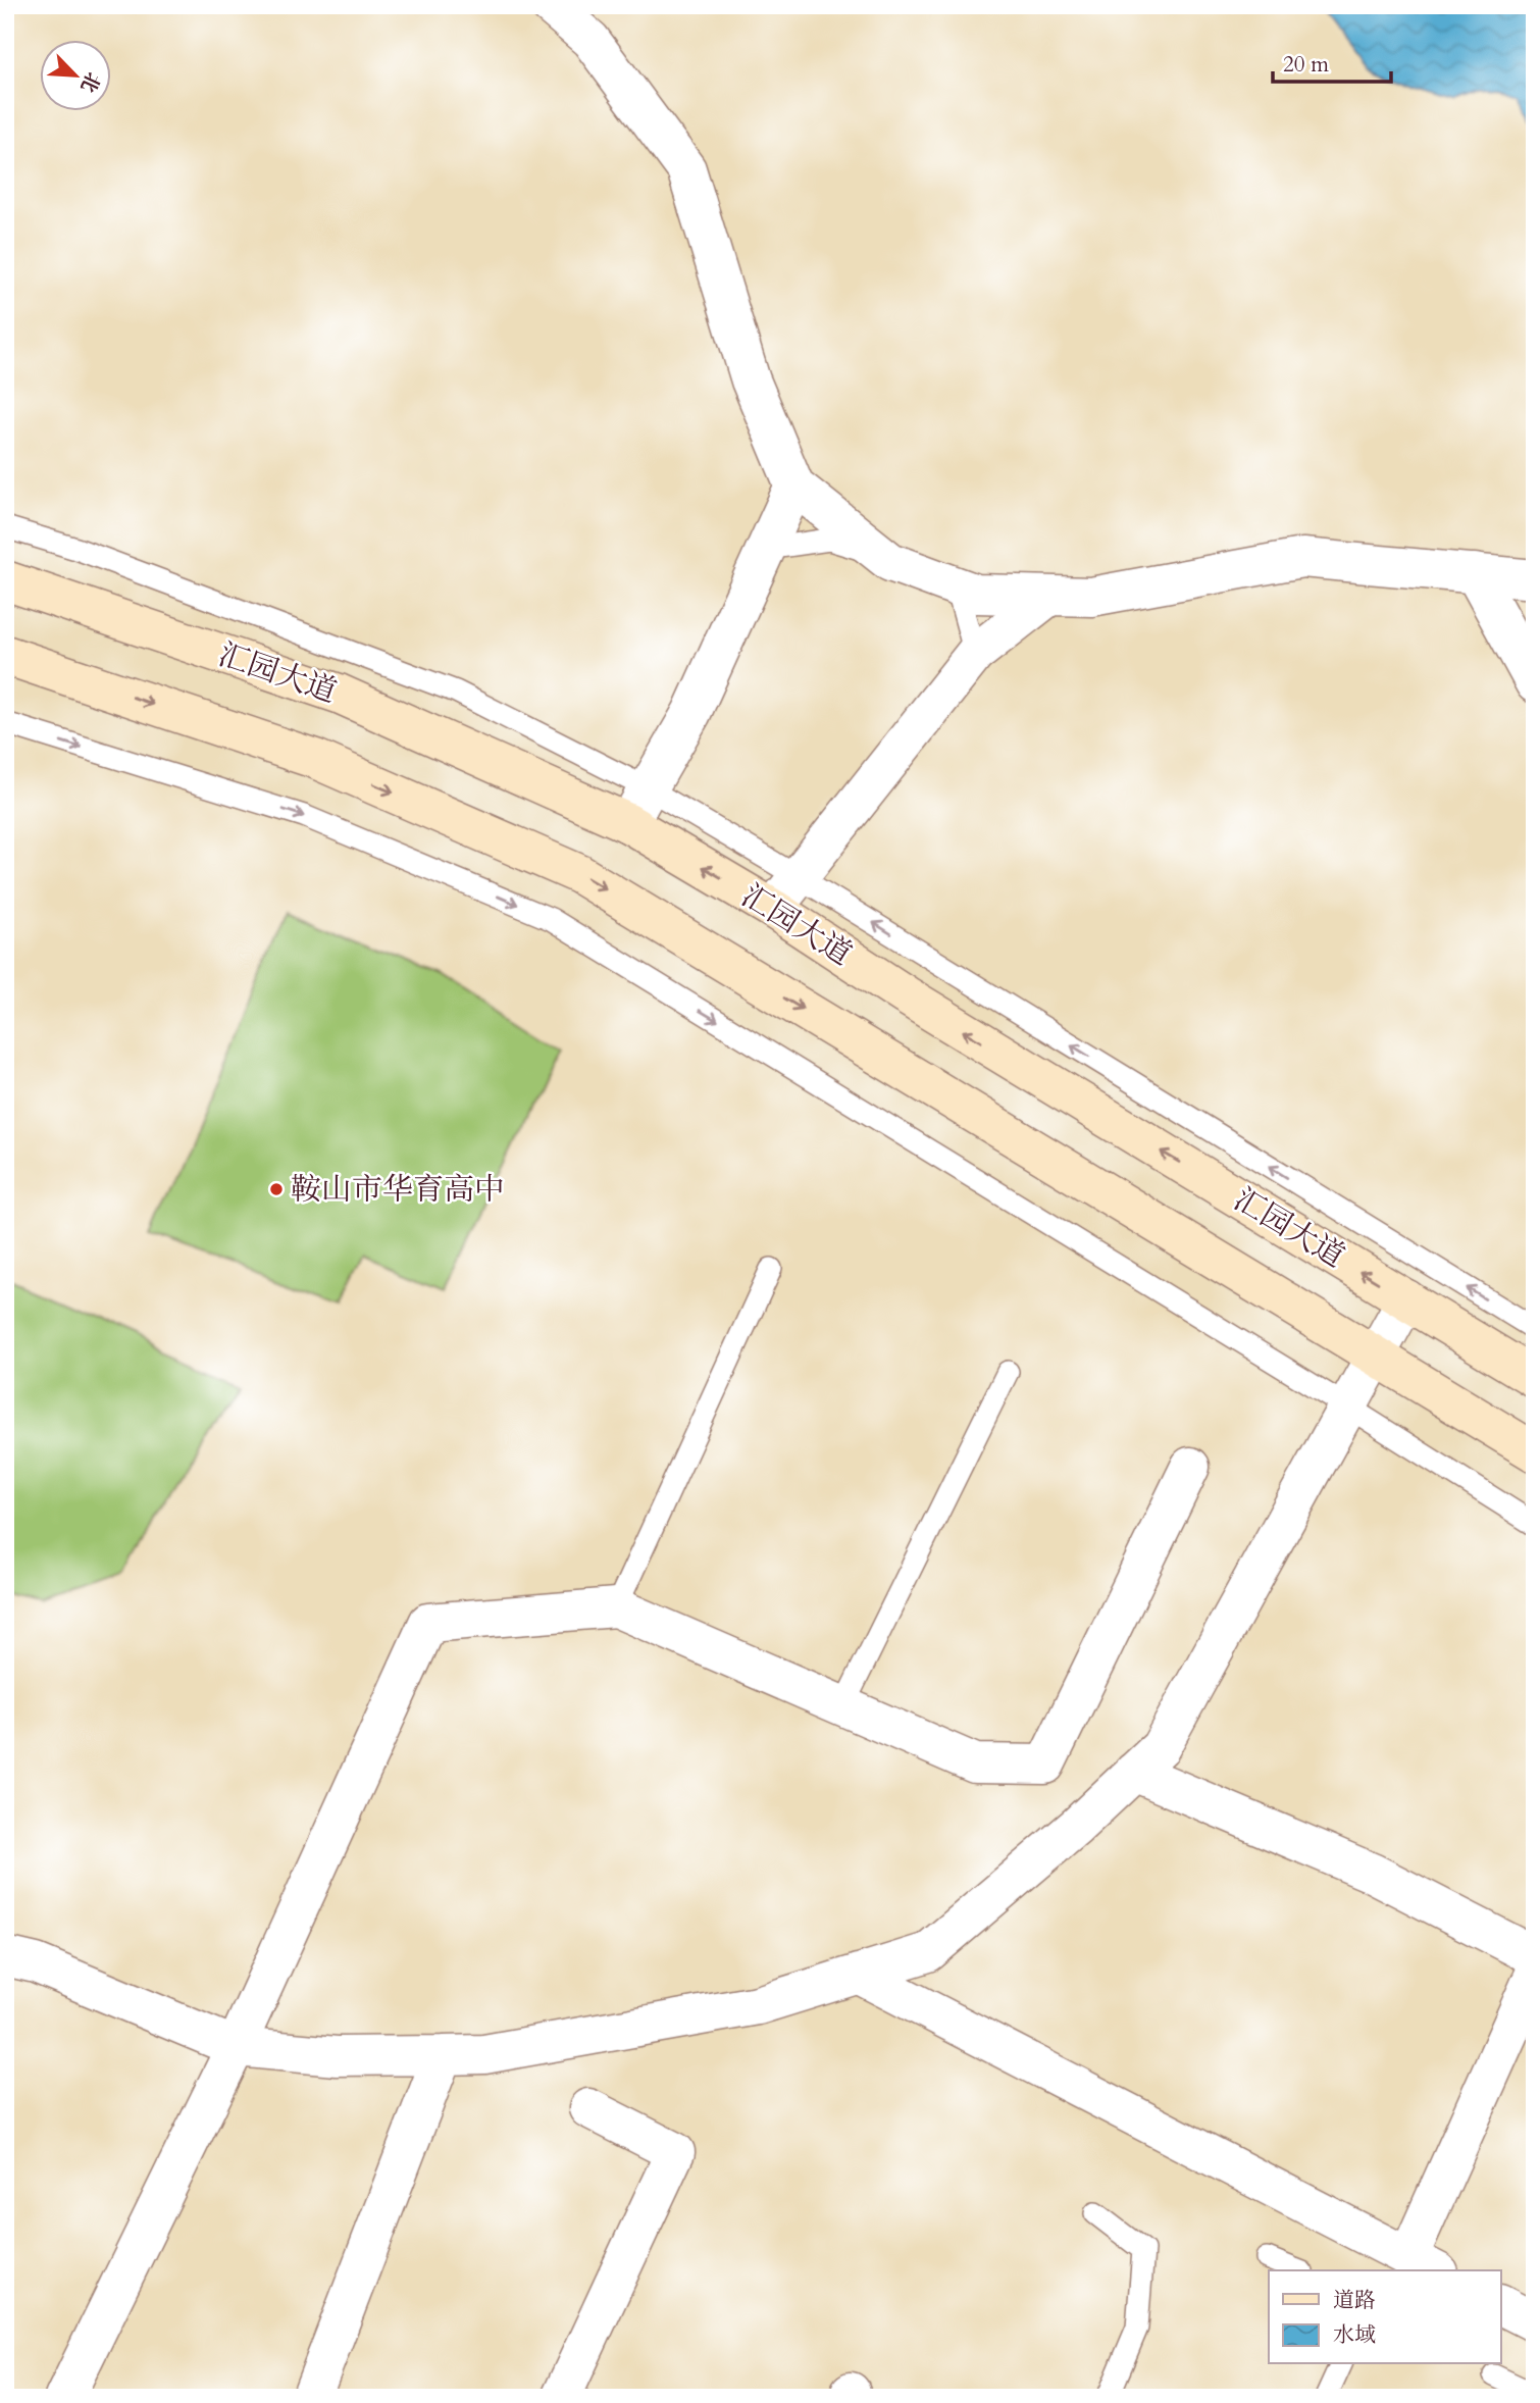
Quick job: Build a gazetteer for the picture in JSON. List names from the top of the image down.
{
  "streets": {
    "main road": ["汇园大道"]
  },
  "places": ["鞍山市华育高中"],
  "legend": ["道路", "水域"],
  "scale_bar": "20 m",
  "north": "bottom right"
}
